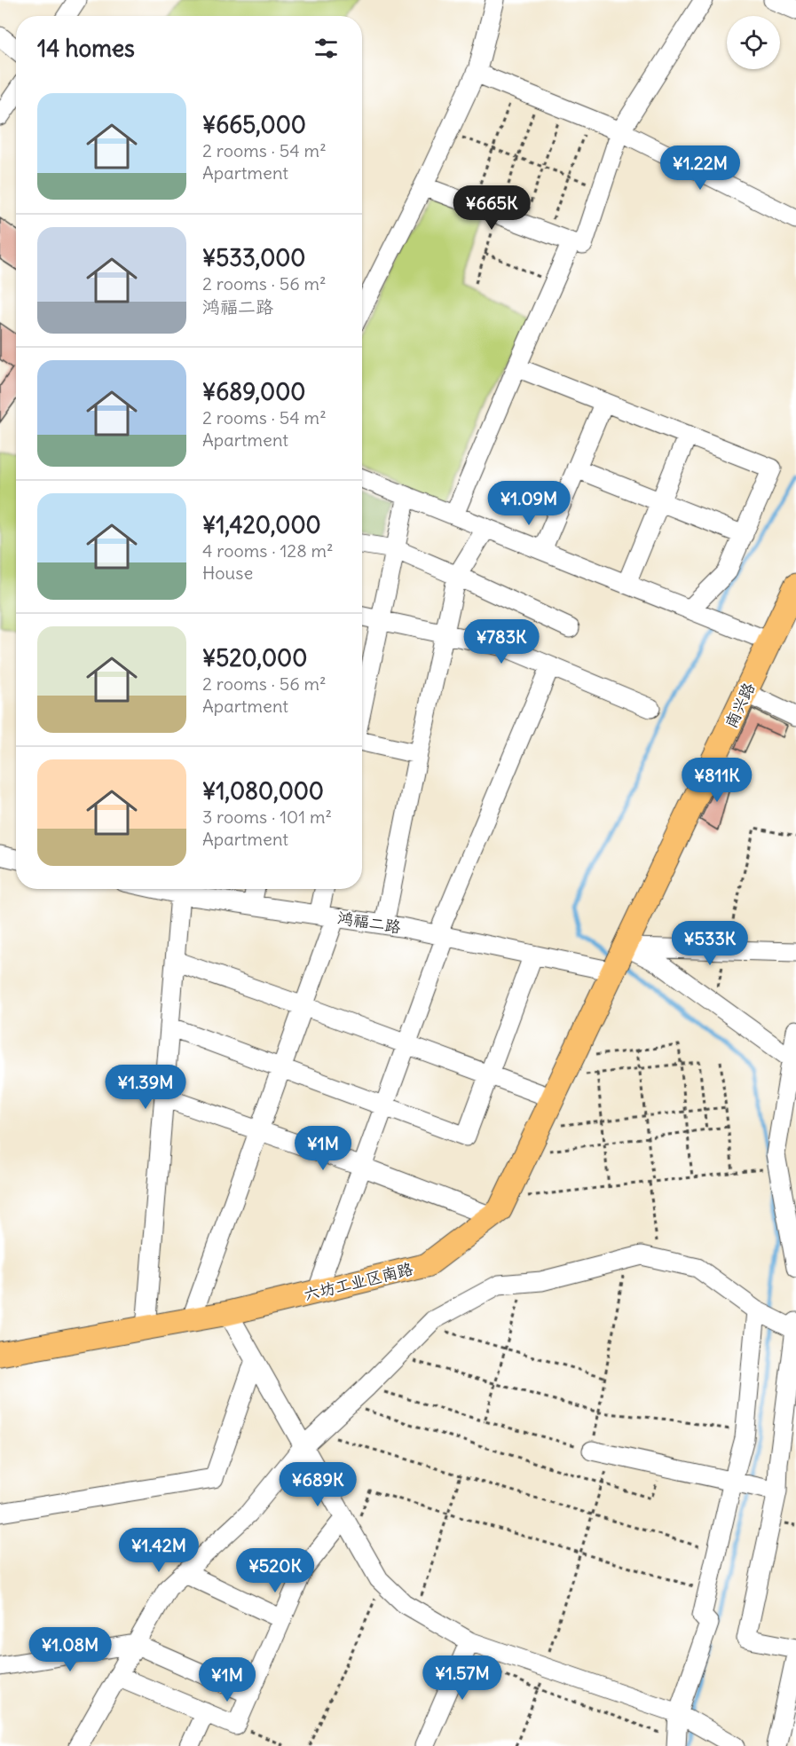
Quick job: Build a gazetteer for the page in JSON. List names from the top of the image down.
{
  "streets": {
    "main road": ["南兴路", "六坊工业区南路"],
    "street": ["鸿福二路"]
  },
  "crossings": [
    ["南兴路", "鸿福二路"],
    ["南兴路", "六坊工业区南路"],
    ["鸿福二路", "六坊工业区南路"]
  ],
  "page": {
    "heading": "14 homes",
    "list": [
      {
        "name": "¥665,000",
        "note": "2 rooms · 54 m² · Apartment"
      },
      {
        "name": "¥533,000",
        "note": "2 rooms · 56 m² · 鸿福二路"
      },
      {
        "name": "¥689,000",
        "note": "2 rooms · 54 m² · Apartment"
      },
      {
        "name": "¥1,420,000",
        "note": "4 rooms · 128 m² · House"
      },
      {
        "name": "¥520,000",
        "note": "2 rooms · 56 m² · Apartment"
      },
      {
        "name": "¥1,080,000",
        "note": "3 rooms · 101 m² · Apartment"
      }
    ],
    "price": [
      "¥1.22M",
      "¥665K",
      "¥1.09M",
      "¥783K",
      "¥811K",
      "¥533K",
      "¥1.39M",
      "¥1M",
      "¥689K",
      "¥1.42M",
      "¥520K",
      "¥1.08M",
      "¥1.57M",
      "¥1M"
    ]
  }
}
